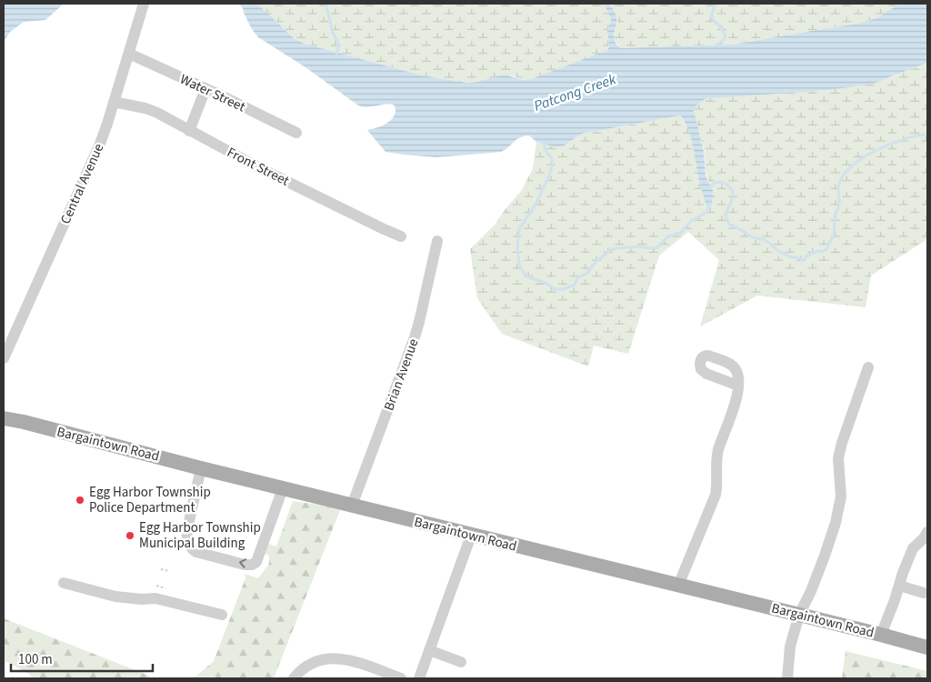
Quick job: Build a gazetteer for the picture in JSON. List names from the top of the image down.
{
  "streets": {
    "main road": ["Bargaintown Road"],
    "street": [
      "Water Street",
      "Front Street",
      "Central Avenue",
      "Brian Avenue"
    ]
  },
  "crossings": [
    ["Water Street", "Central Avenue"],
    ["Front Street", "Central Avenue"],
    ["Brian Avenue", "Bargaintown Road"]
  ],
  "water": ["Patcong Creek"],
  "places": ["Egg Harbor Township Police Department", "Egg Harbor Township Municipal Building"],
  "scale_bar": "100 m"
}
